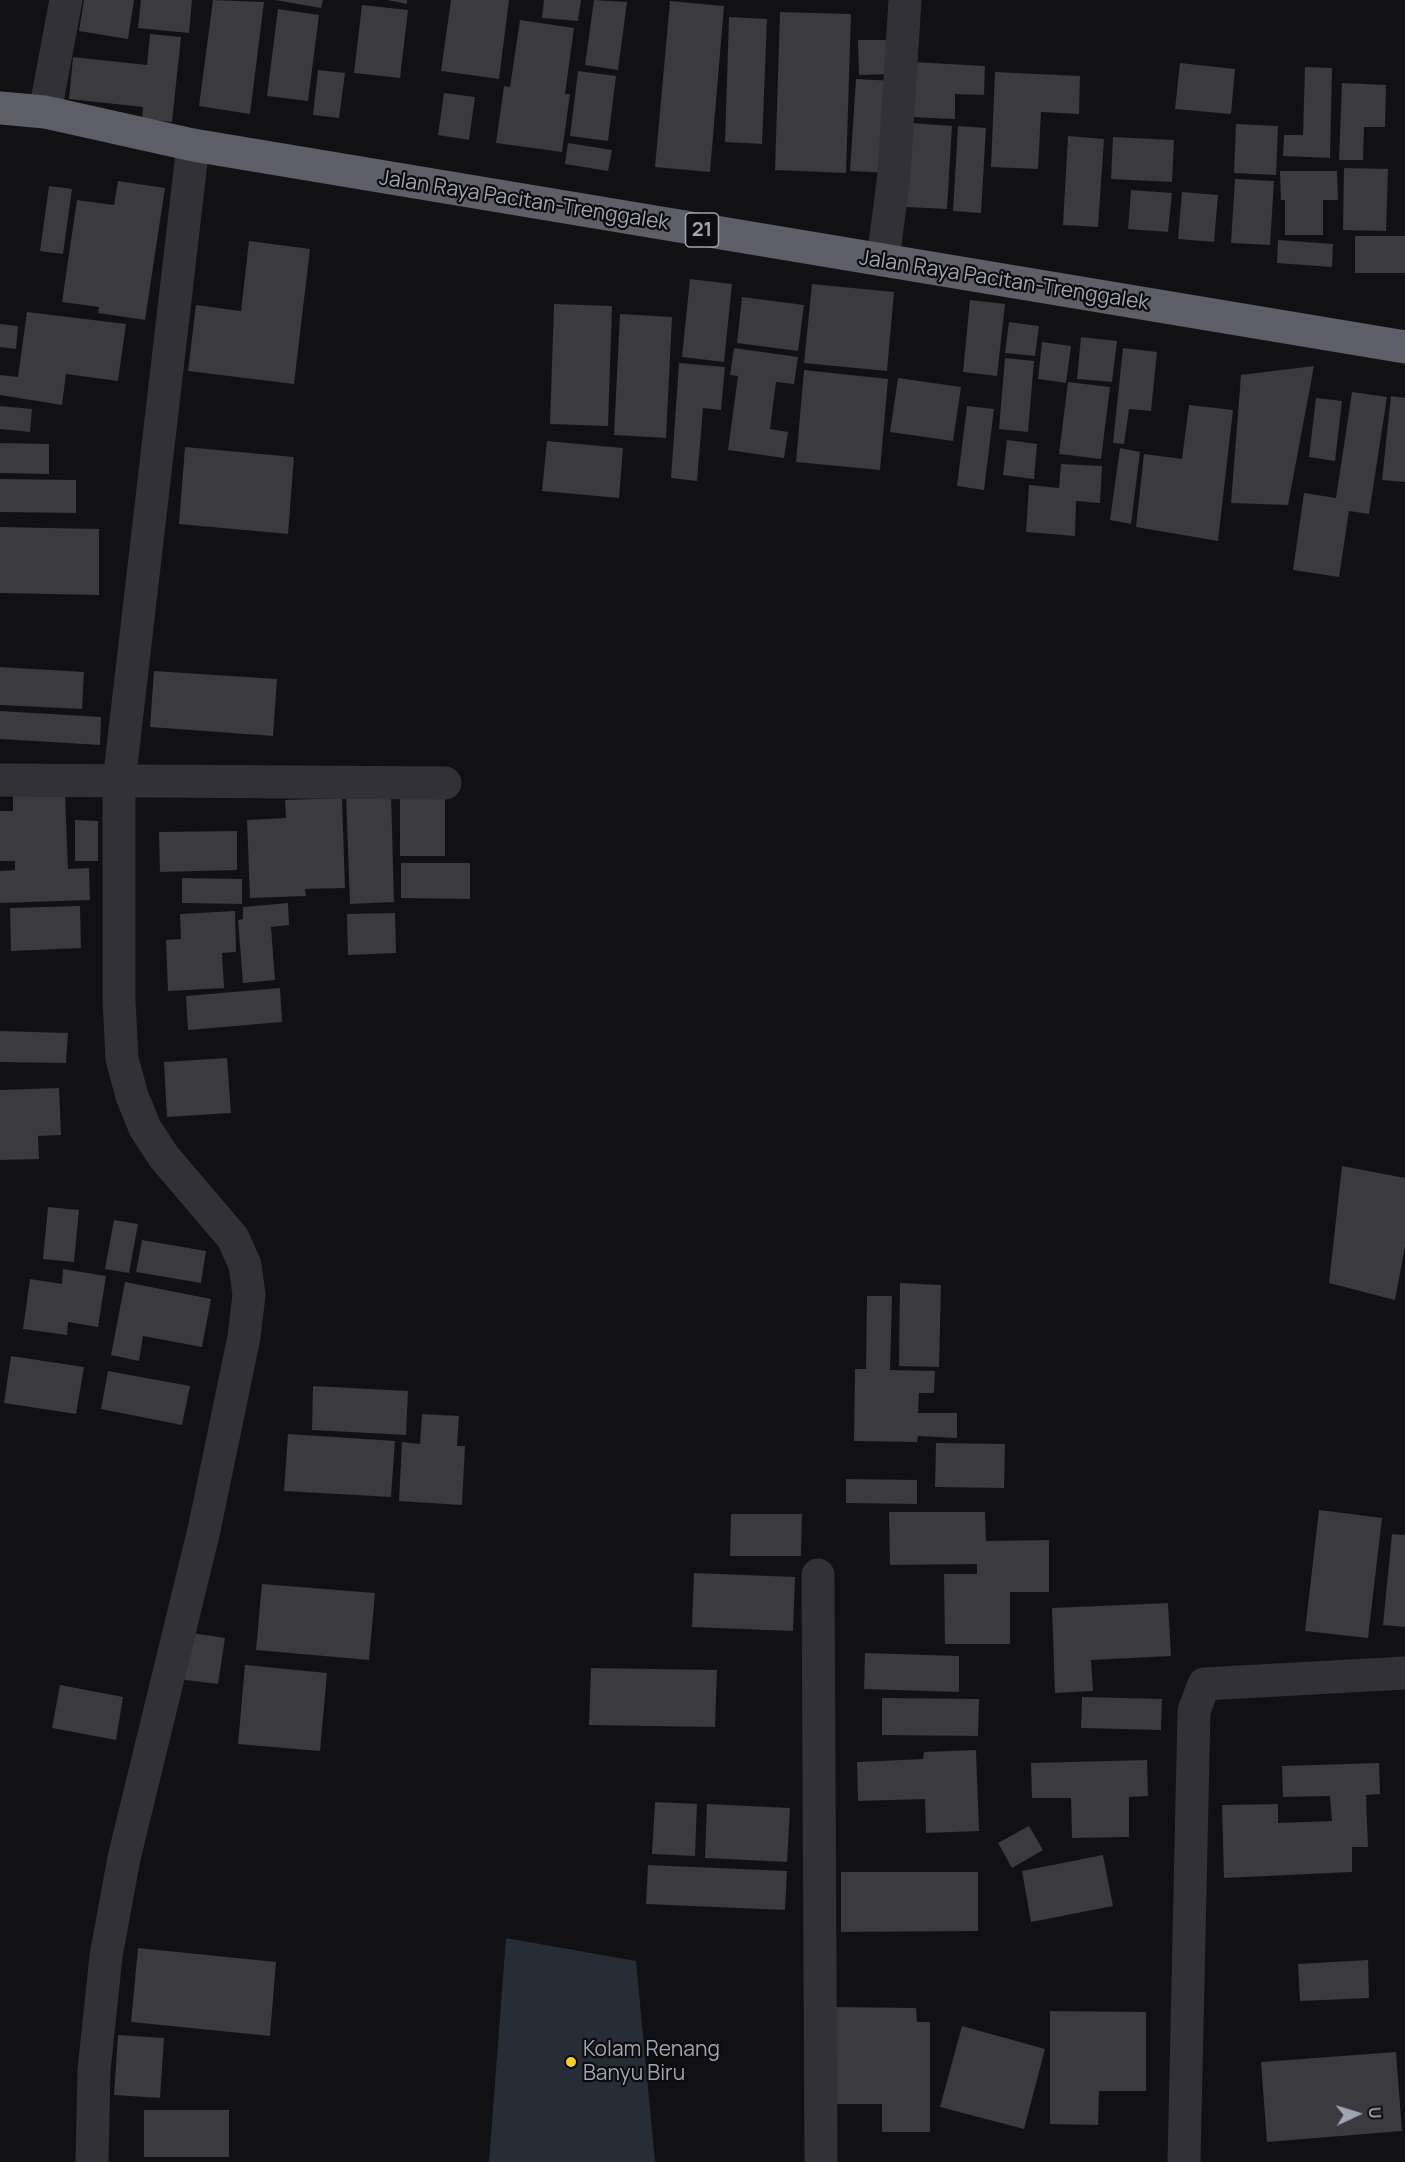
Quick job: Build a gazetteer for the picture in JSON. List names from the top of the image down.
{
  "streets": {
    "highway": ["Jalan Raya Pacitan-Trenggalek", "21"]
  },
  "places": ["Kolam Renang Banyu Biru"],
  "north": "right"
}
